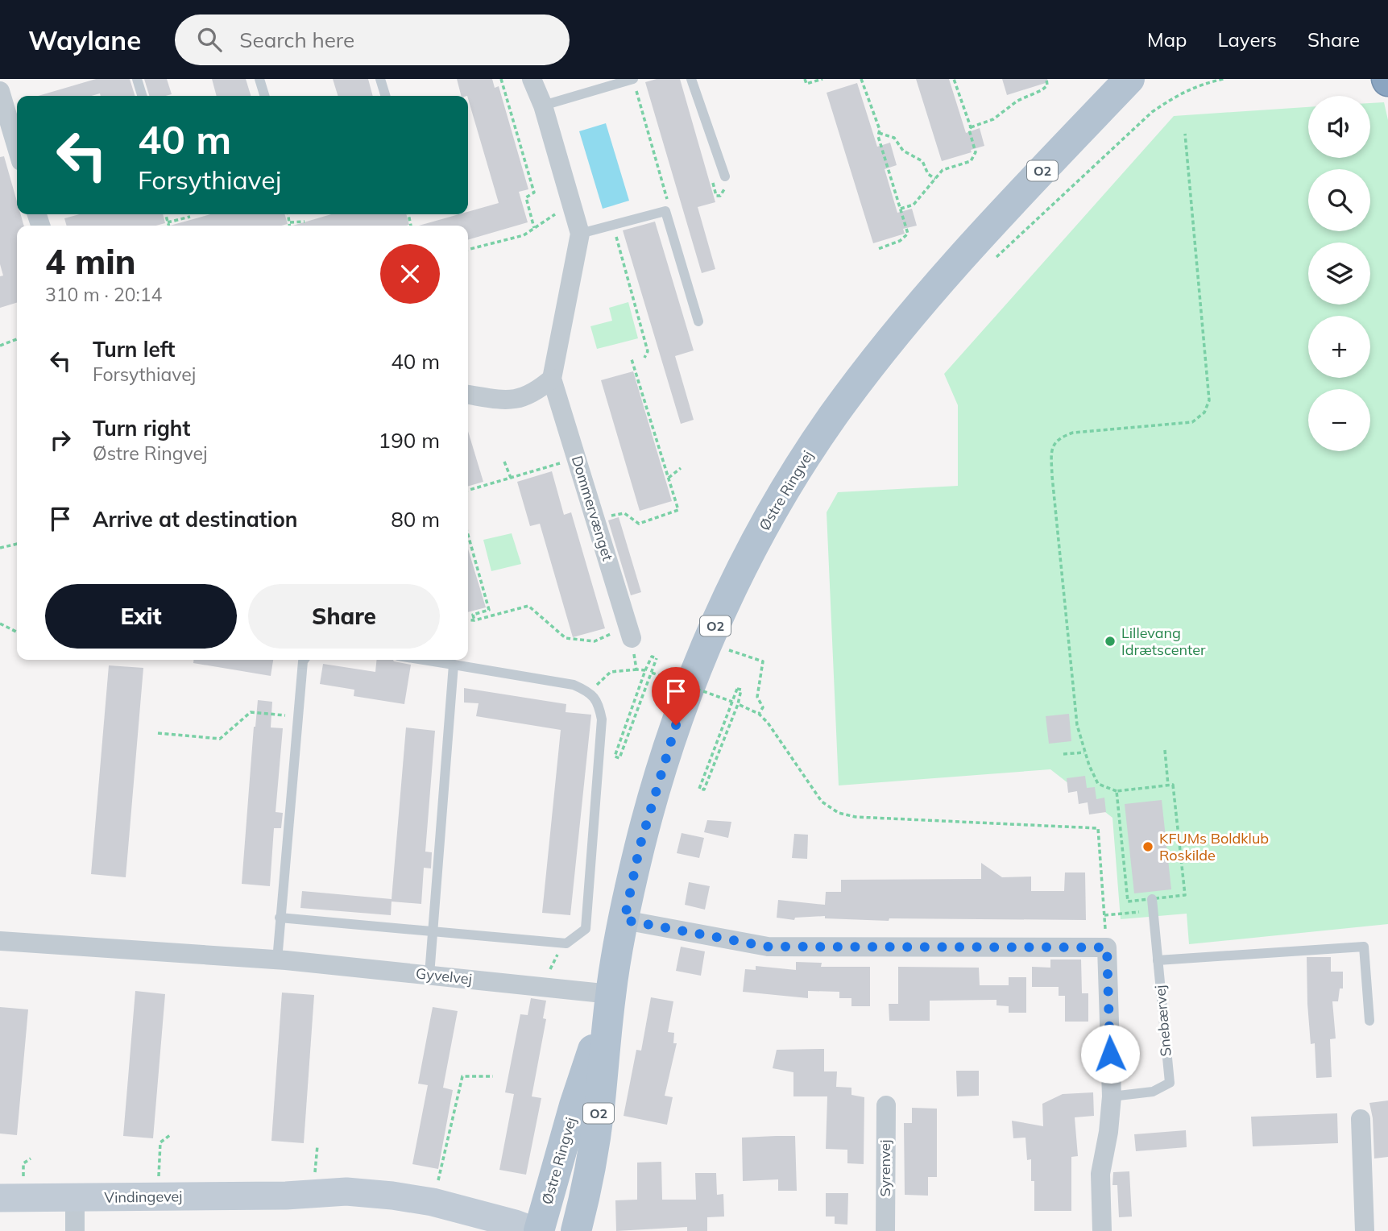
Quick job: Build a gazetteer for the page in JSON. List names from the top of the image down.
{
  "streets": {
    "main road": ["O2", "Østre Ringvej"],
    "street": [
      "Dommervænget",
      "Gyvelvej",
      "Syrenvej",
      "Vindingevej"
    ],
    "lane": ["Snebærvej"]
  },
  "crossings": [
    ["Østre Ringvej", "Gyvelvej"]
  ],
  "places": ["Lillevang Idrætscenter", "KFUMs Boldklub Roskilde"],
  "page": {
    "header": "Waylane",
    "search": "Search here",
    "nav": ["Map", "Layers", "Share"],
    "map_buttons": ["+", "−"],
    "turn": ["40 m", "Forsythiavej"],
    "heading": ["4 min", "310 m · 20:14"],
    "list": [
      {
        "name": "Turn left",
        "note": "Forsythiavej",
        "value": "40 m"
      },
      {
        "name": "Turn right",
        "note": "Østre Ringvej",
        "value": "190 m"
      },
      {
        "name": "Arrive at destination",
        "value": "80 m"
      }
    ],
    "buttons": ["Exit", "Share"]
  }
}
